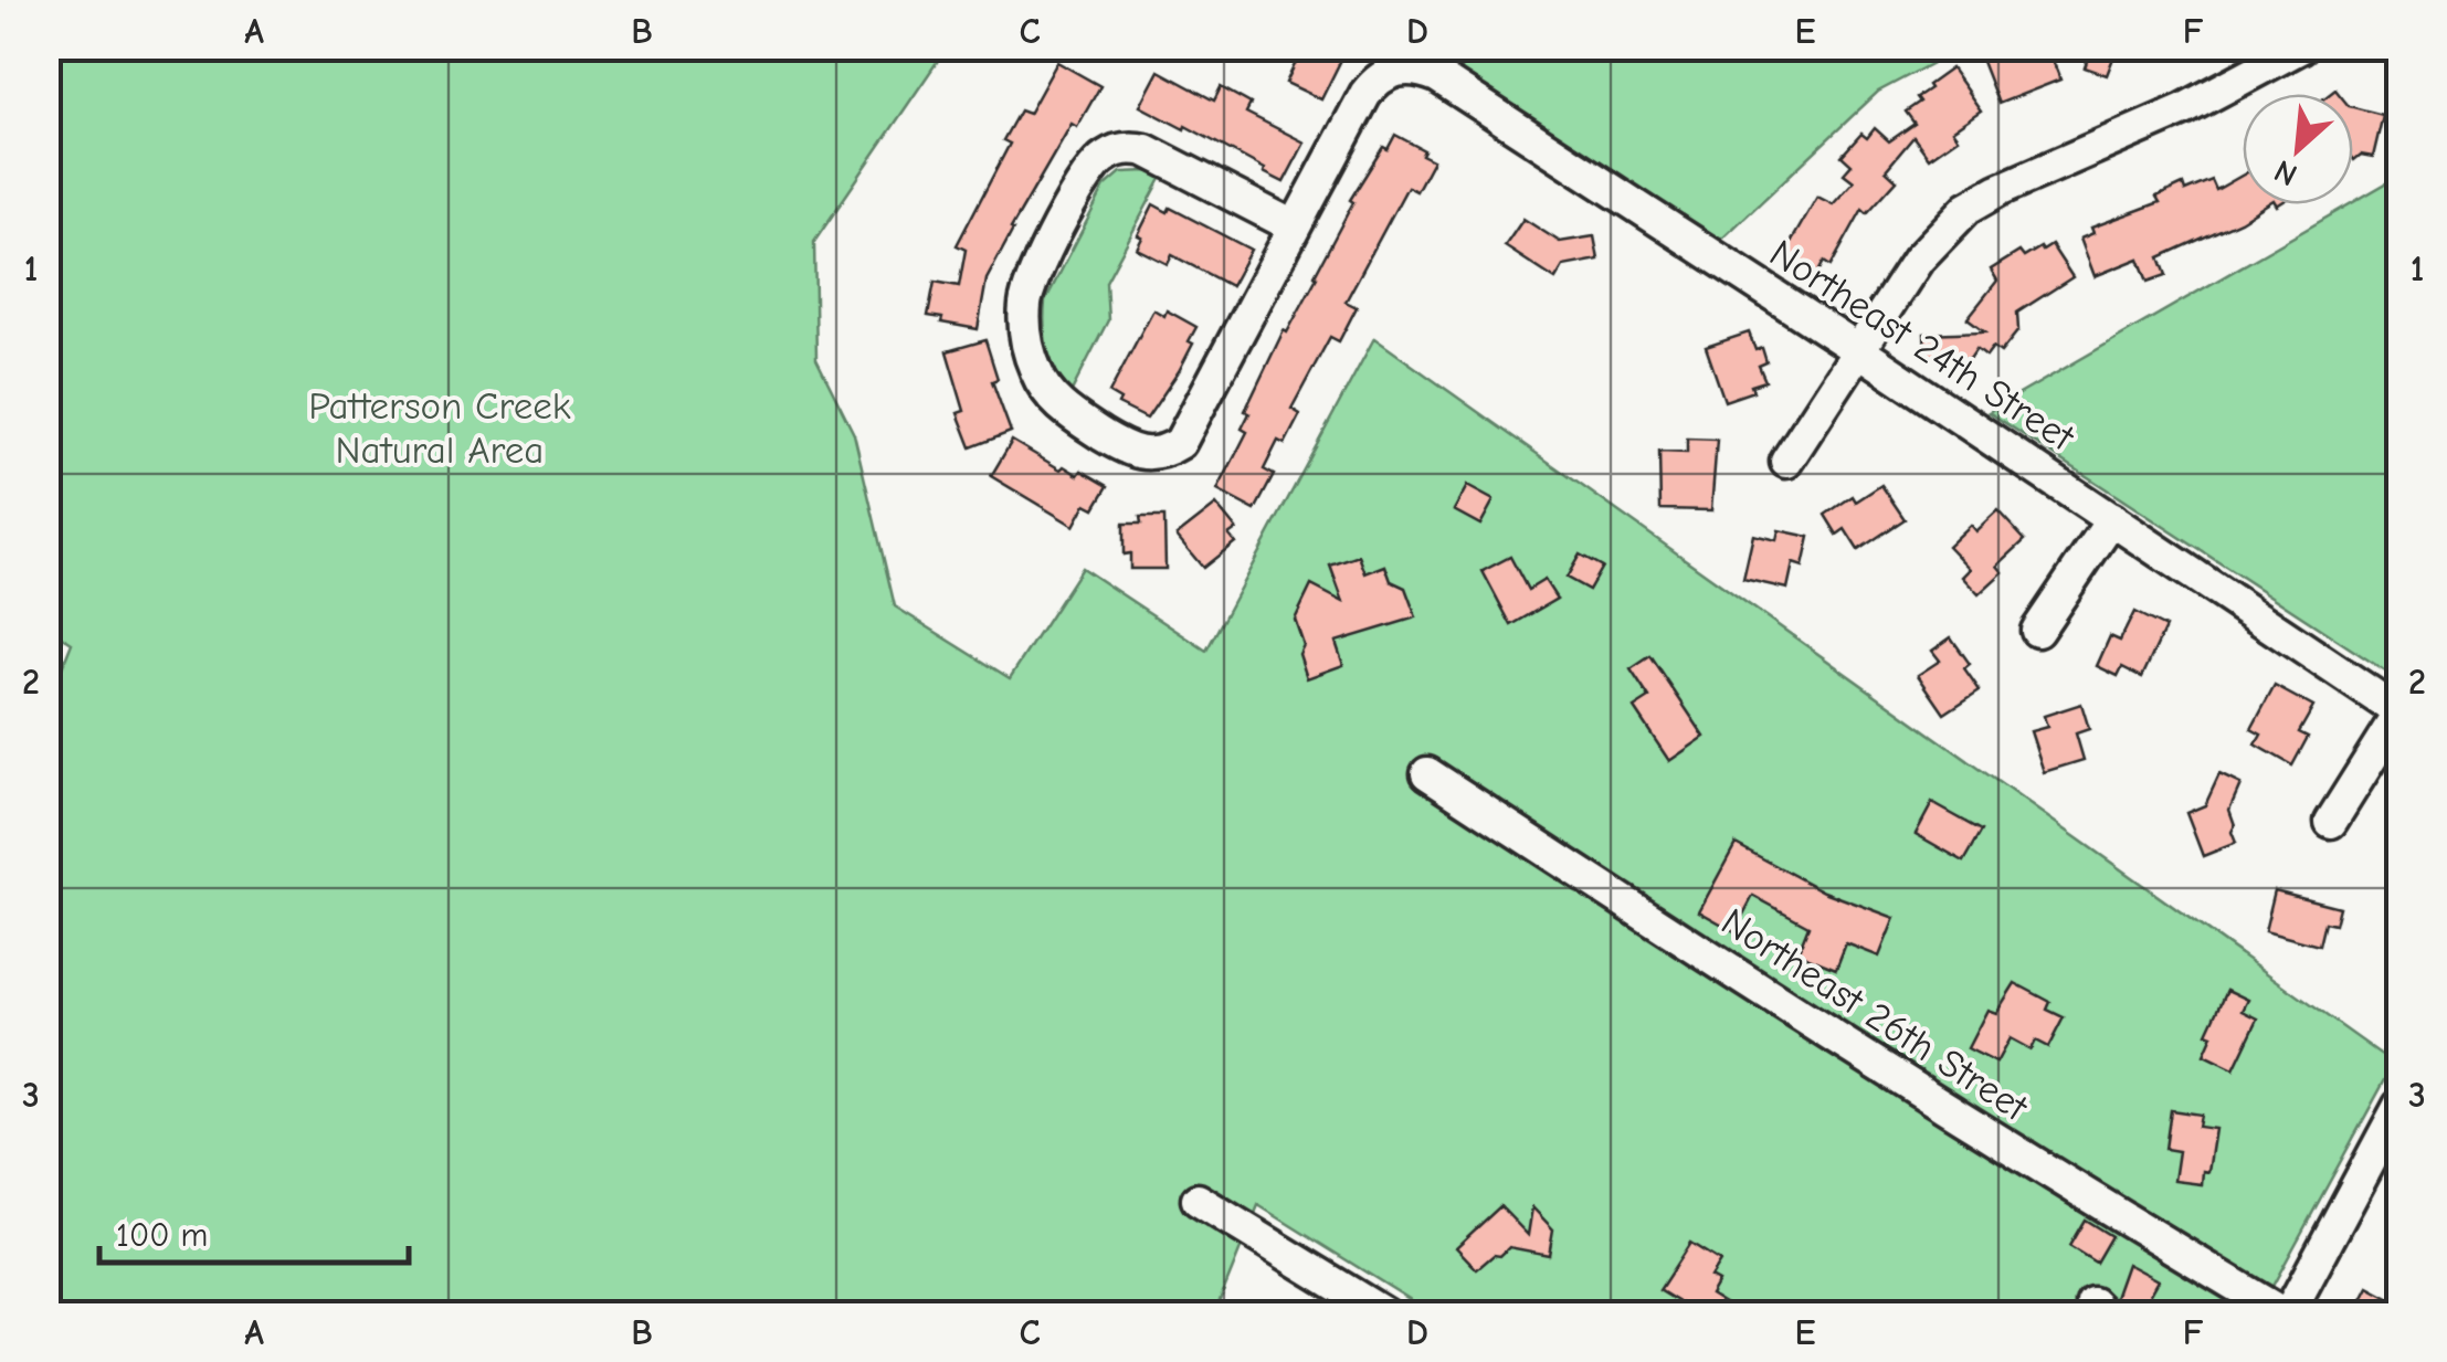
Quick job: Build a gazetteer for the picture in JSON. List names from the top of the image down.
{
  "streets": {
    "street": ["Northeast 24th Street", "Northeast 26th Street"]
  },
  "parks": ["Patterson Creek Natural Area"],
  "scale_bar": "100 m",
  "north": "bottom left",
  "grid": {
    "columns": [
      "A",
      "B",
      "C",
      "D",
      "E",
      "F"
    ],
    "rows": ["1", "2", "3"]
  }
}
